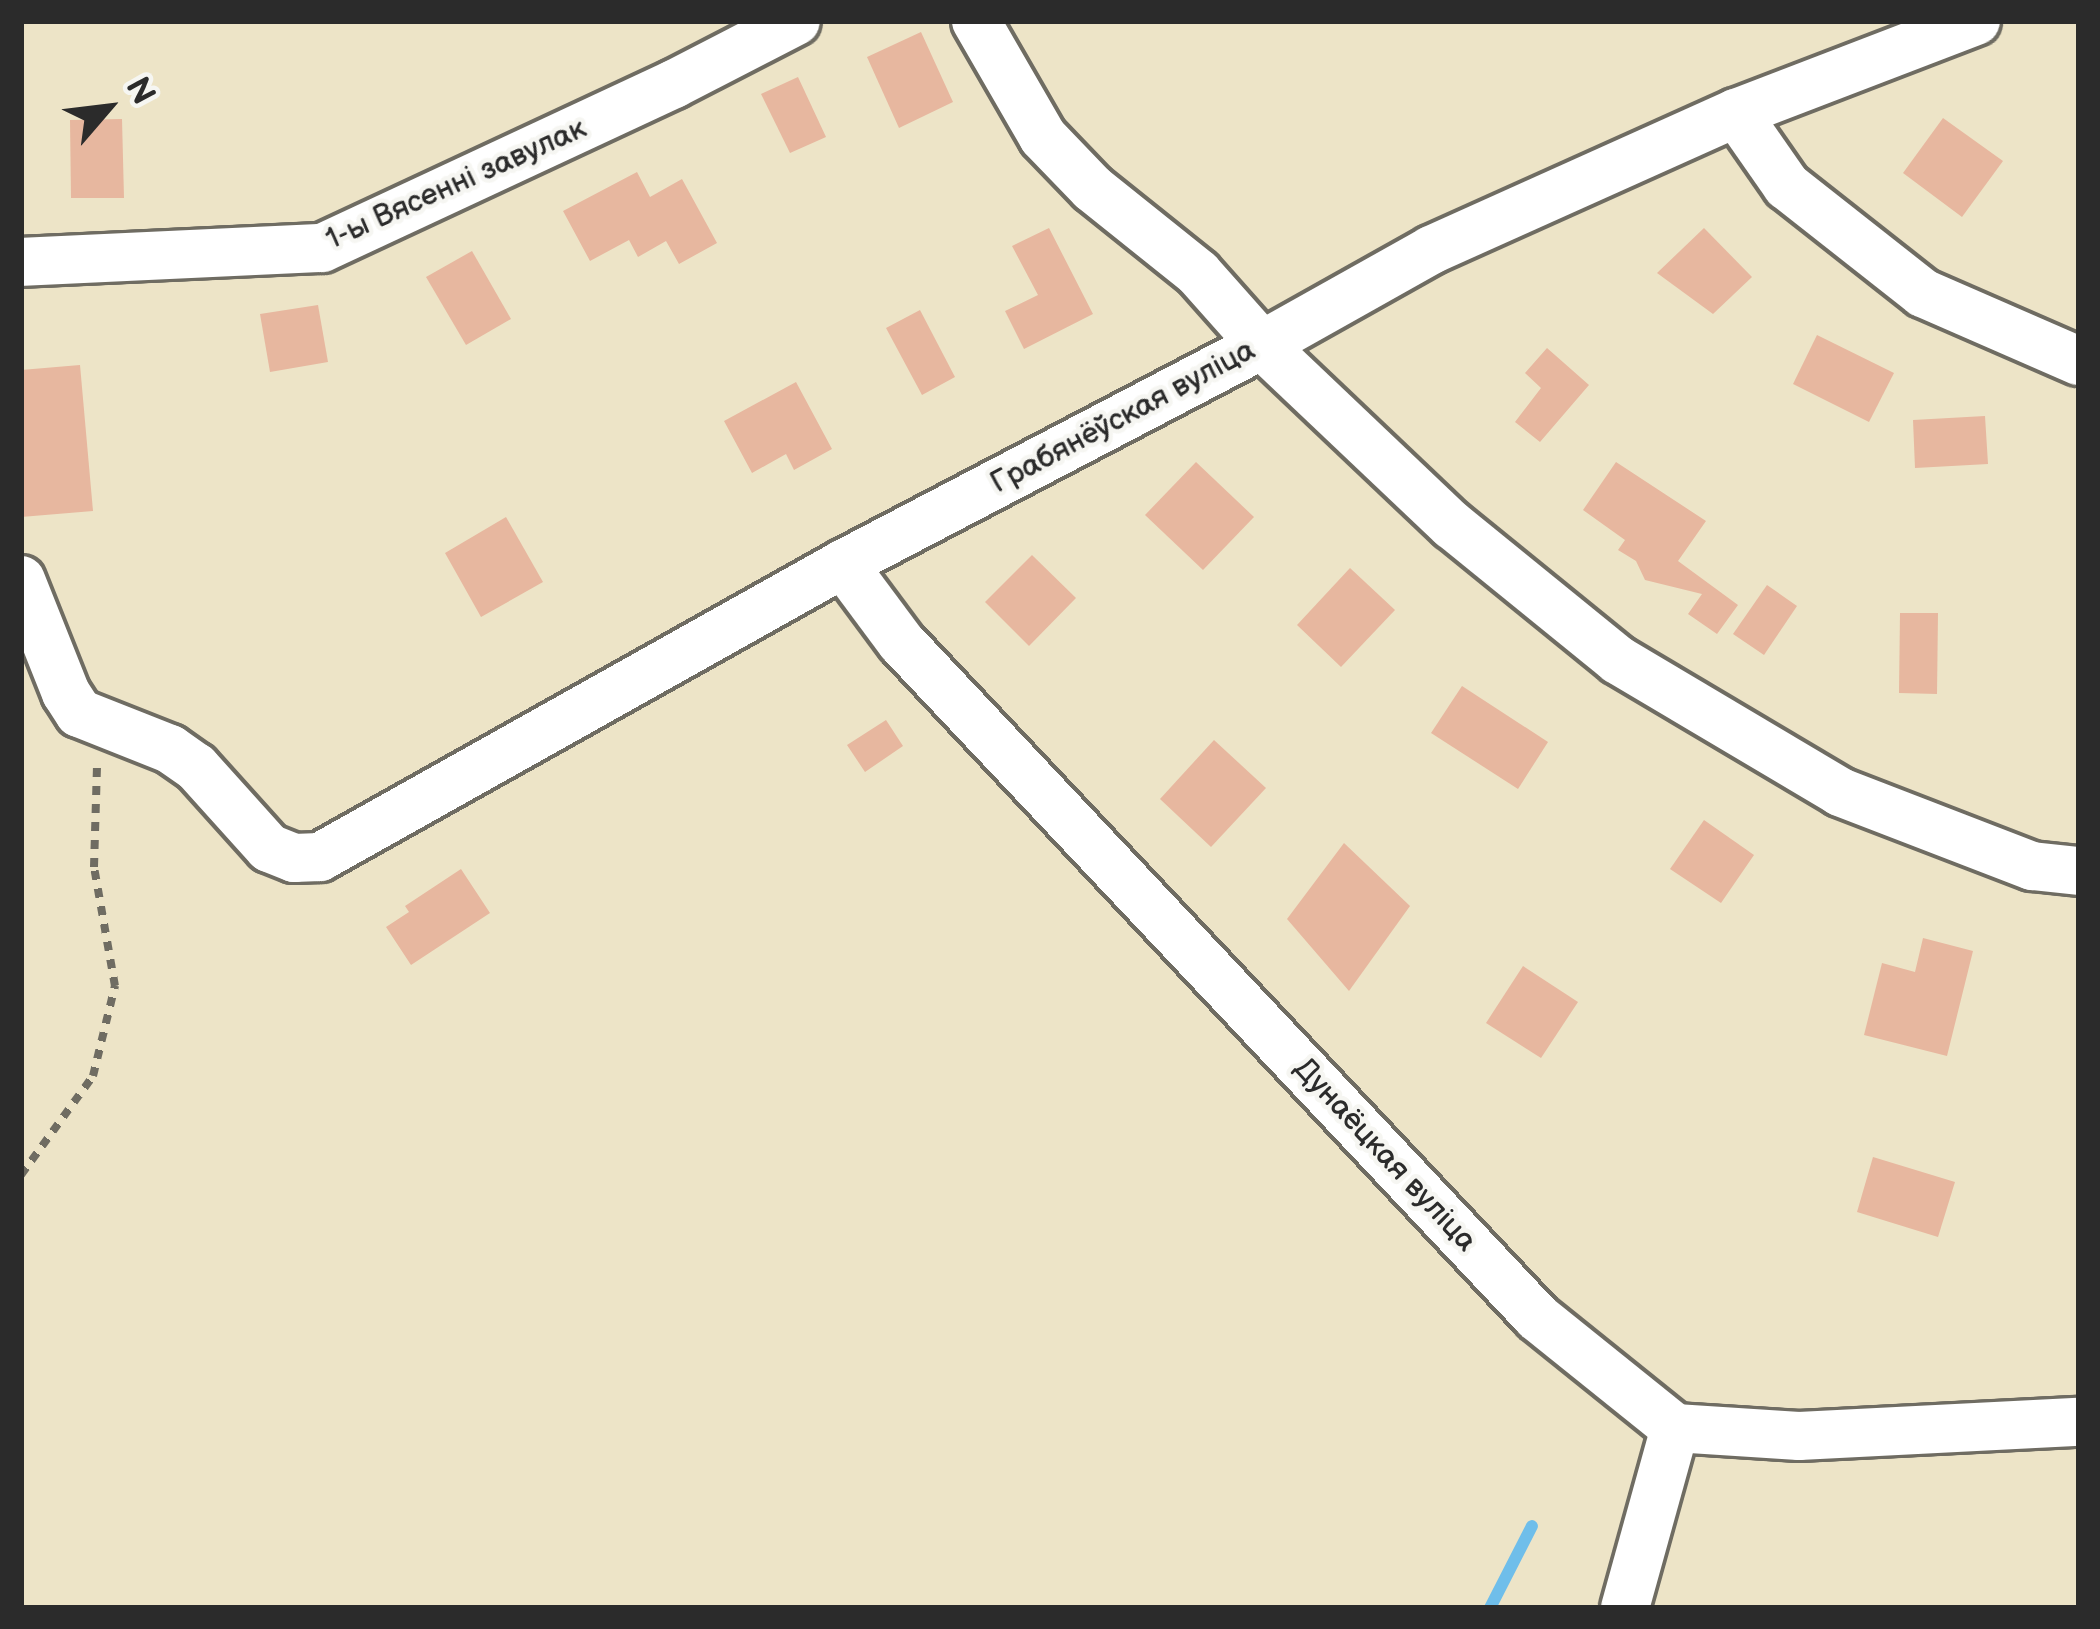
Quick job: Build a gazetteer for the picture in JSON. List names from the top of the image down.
{
  "streets": {
    "street": ["1-ы Вясенні завулак", "Грабянёўская вуліца", "Дунаёцкая вуліца"]
  },
  "crossings": [
    ["Грабянёўская вуліца", "Дунаёцкая вуліца"]
  ],
  "north": "top right"
}
